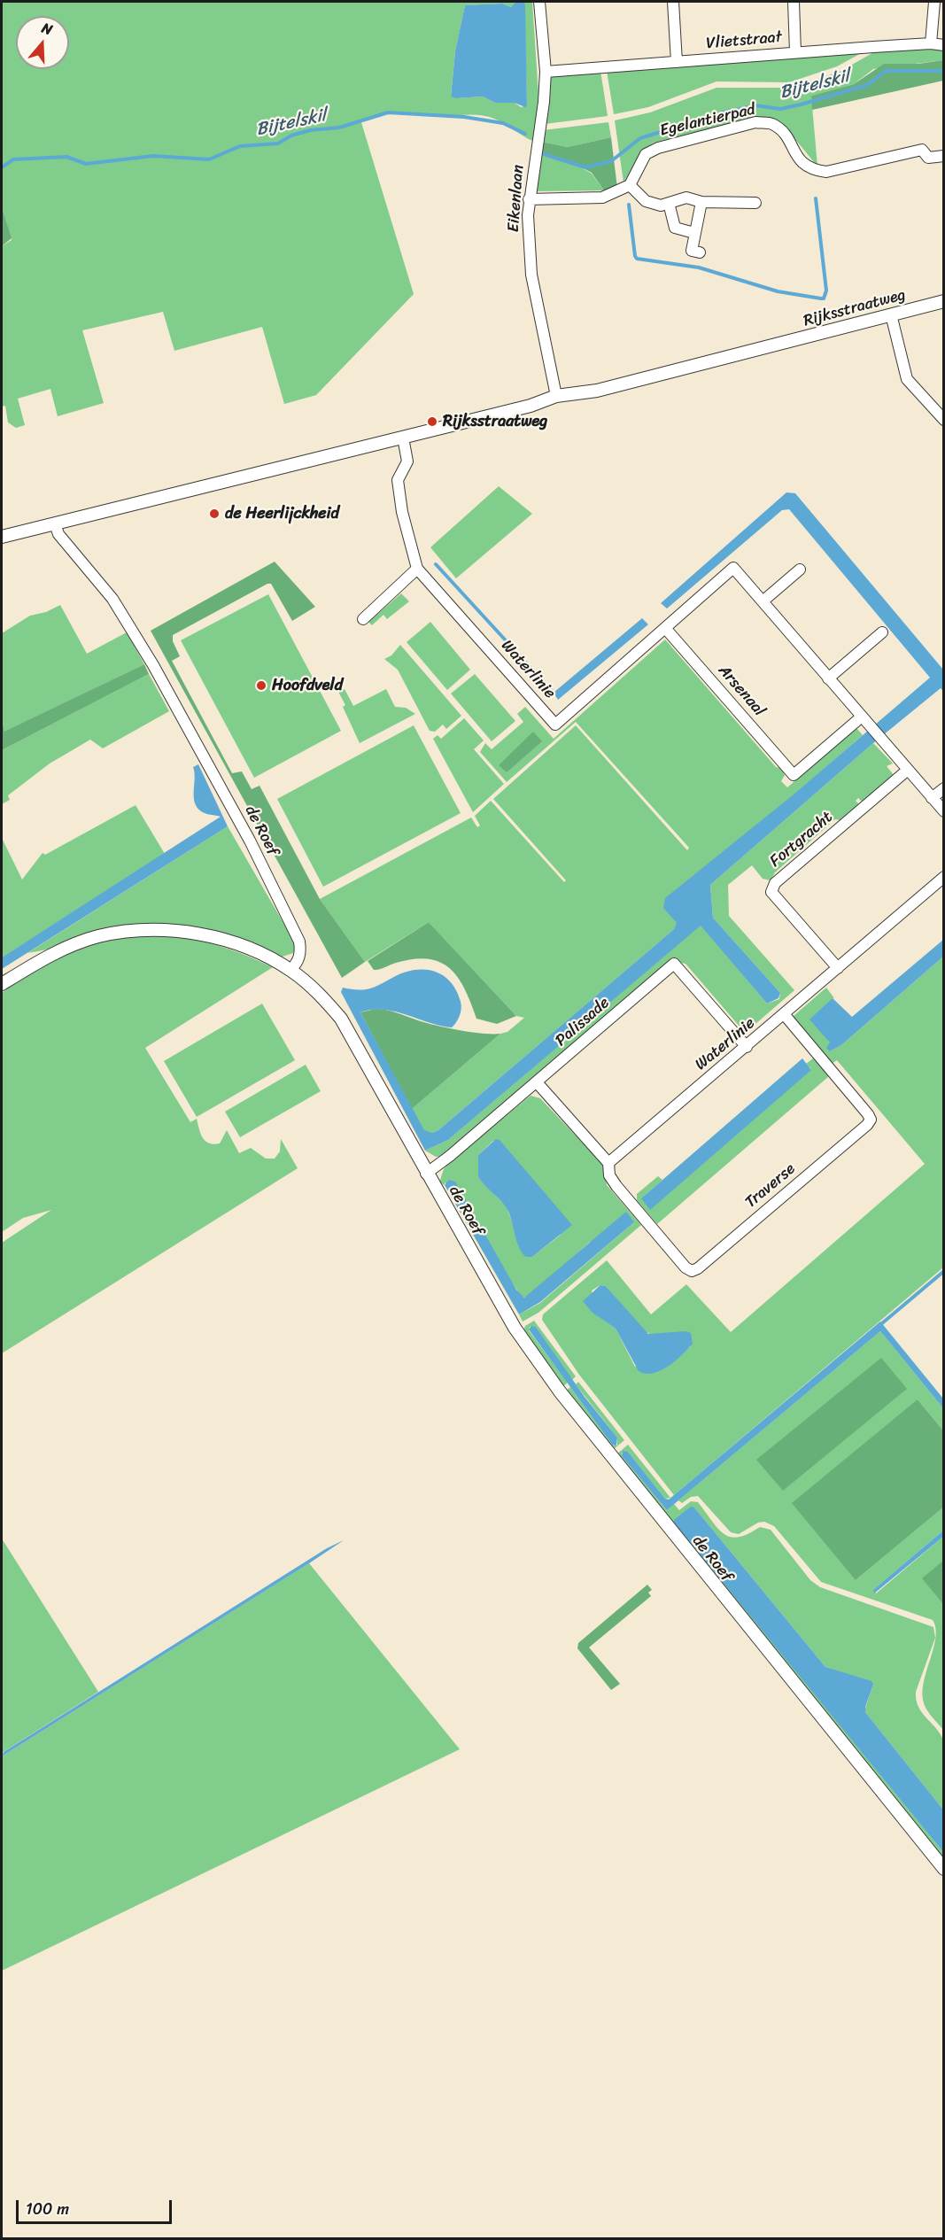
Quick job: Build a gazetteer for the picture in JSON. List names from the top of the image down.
{
  "streets": {
    "street": [
      "Vlietstraat",
      "Egelantierpad",
      "Eikenlaan",
      "Rijksstraatweg",
      "Waterlinie",
      "Arsenaal",
      "de Roef",
      "Fortgracht",
      "Palissade",
      "Traverse"
    ]
  },
  "crossings": [
    ["Vlietstraat", "Eikenlaan"],
    ["Eikenlaan", "Rijksstraatweg"],
    ["Rijksstraatweg", "Waterlinie"],
    ["Rijksstraatweg", "de Roef"],
    ["Waterlinie", "Arsenaal"],
    ["Waterlinie", "Fortgracht"],
    ["Waterlinie", "Palissade"],
    ["Waterlinie", "Traverse"],
    ["de Roef", "Palissade"]
  ],
  "water": ["Bijtelskil"],
  "places": ["Rijksstraatweg", "de Heerlijckheid", "Hoofdveld"],
  "scale_bar": "100 m",
  "north": "top"
}
